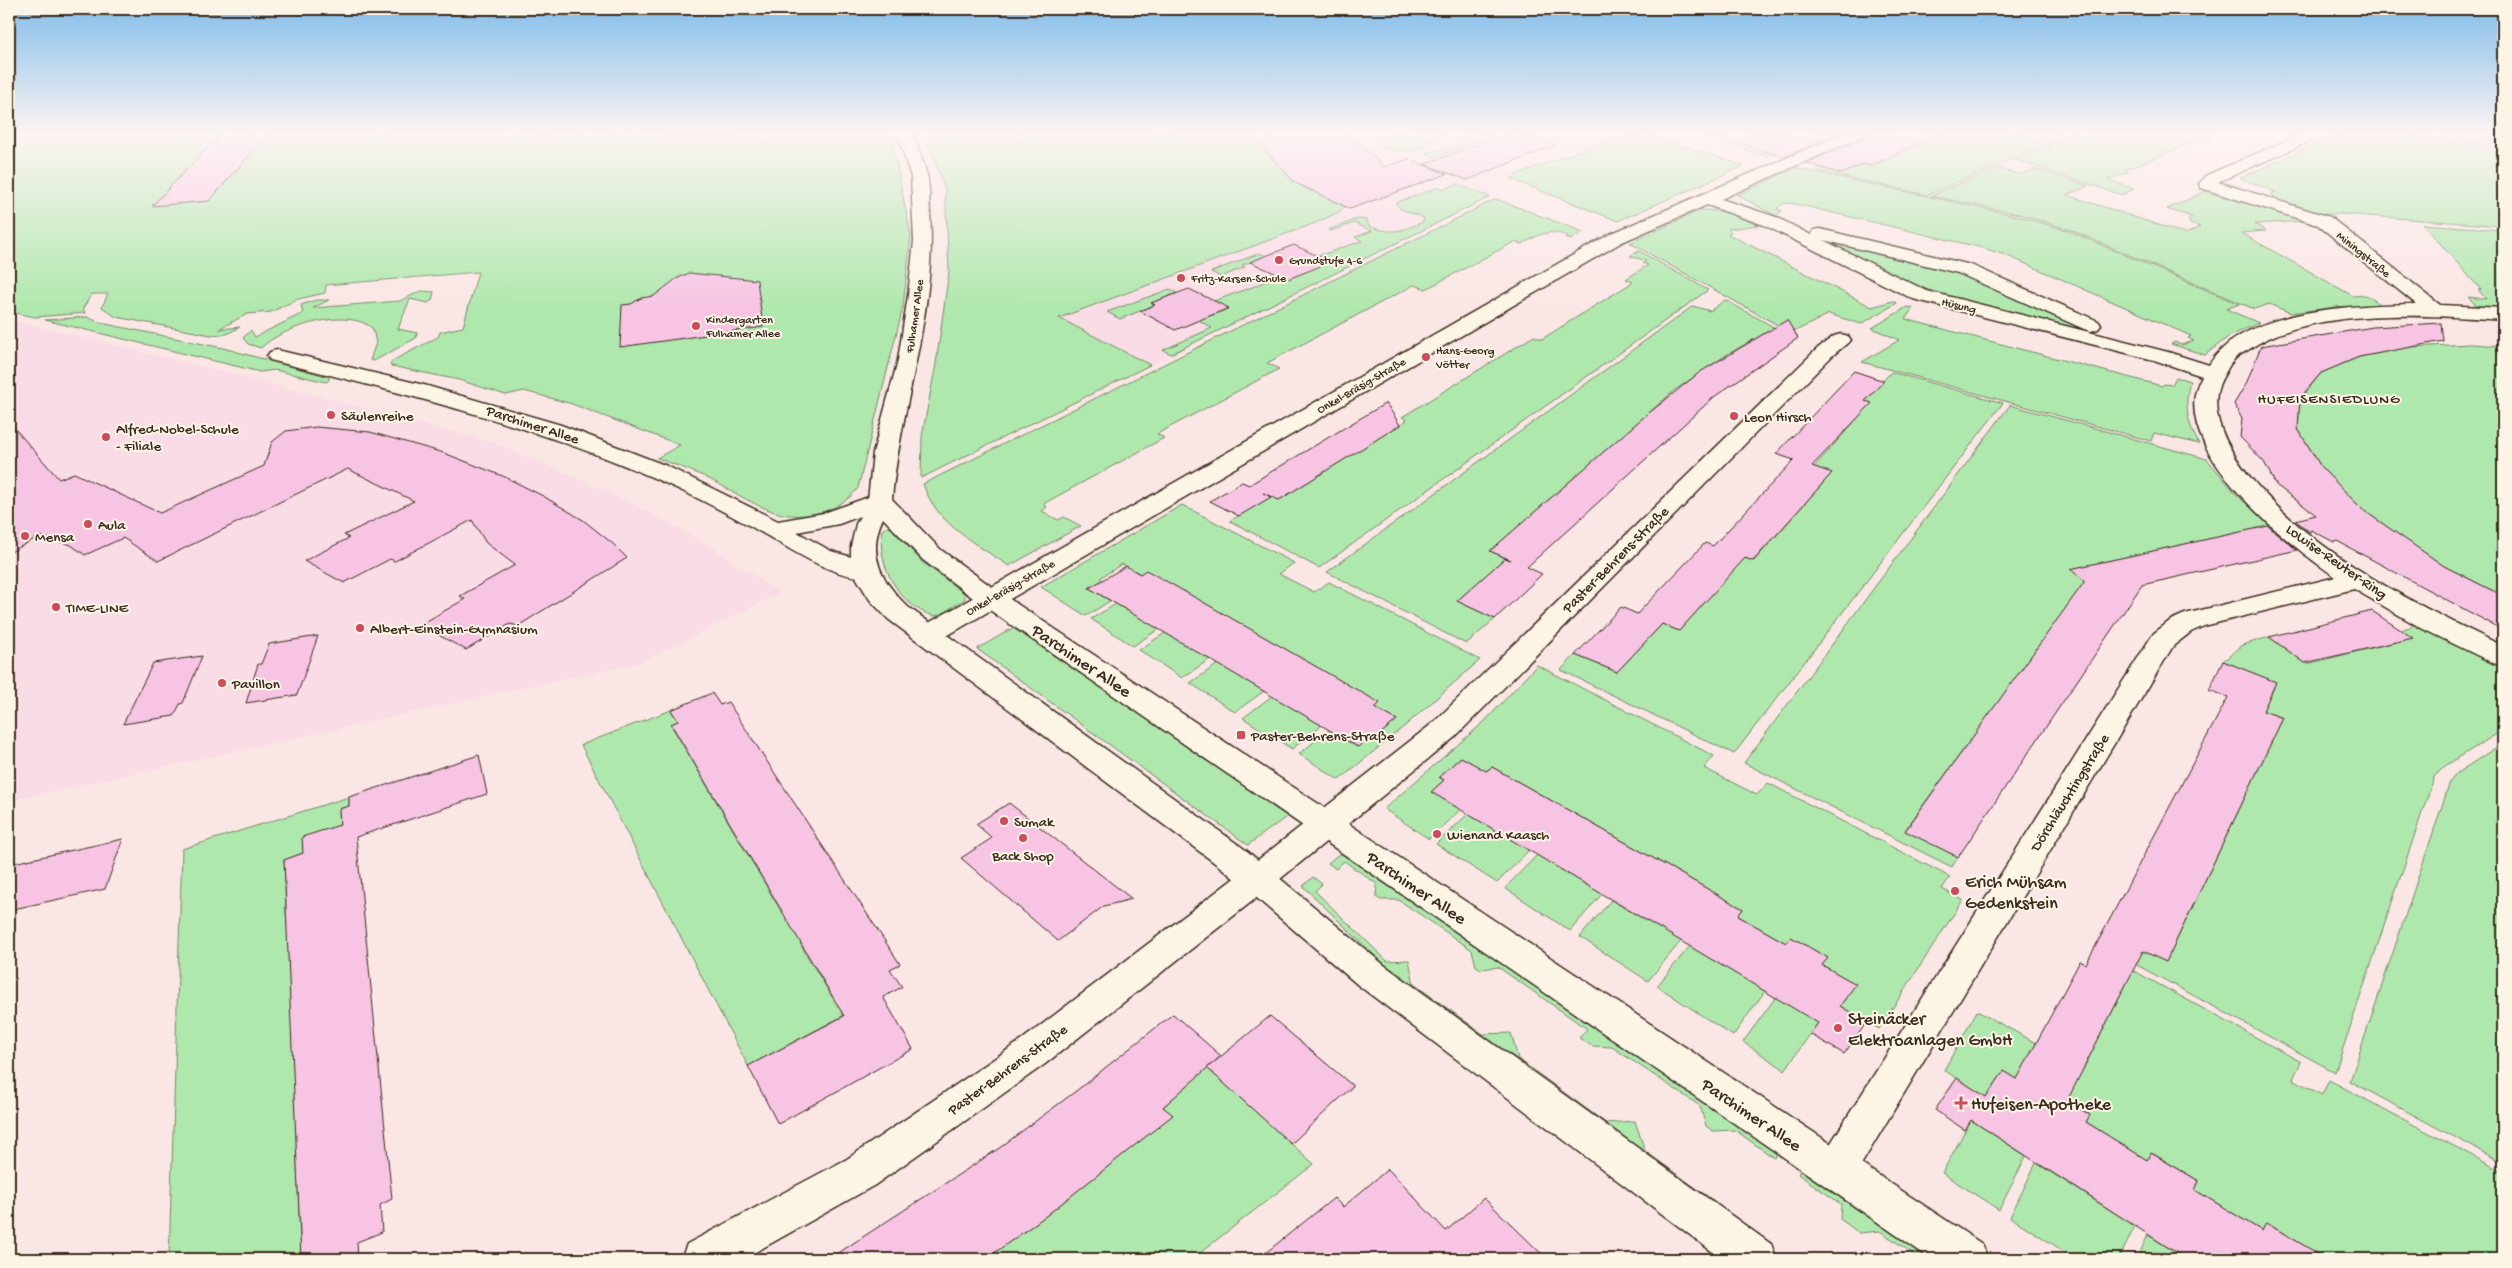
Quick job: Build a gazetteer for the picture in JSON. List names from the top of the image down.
{
  "streets": {
    "street": [
      "Miningstraße",
      "Hüsung",
      "Fulhamer Allee",
      "Onkel-Bräsig-Straße",
      "Parchimer Allee",
      "Paster-Behrens-Straße",
      "Lowise-Reuter-Ring",
      "Dörchläuchtingstraße"
    ]
  },
  "crossings": [
    ["Miningstraße", "Lowise-Reuter-Ring"],
    ["Hüsung", "Onkel-Bräsig-Straße"],
    ["Hüsung", "Lowise-Reuter-Ring"],
    ["Fulhamer Allee", "Parchimer Allee"],
    ["Onkel-Bräsig-Straße", "Parchimer Allee"],
    ["Parchimer Allee", "Paster-Behrens-Straße"],
    ["Parchimer Allee", "Dörchläuchtingstraße"],
    ["Lowise-Reuter-Ring", "Dörchläuchtingstraße"]
  ],
  "districts": ["HUFEISENSIEDLUNG"],
  "places": {
    "other": [
      "Grundstufe 4-6",
      "Fritz-Karsen-Schule",
      "Kindergarten Fulhamer Allee",
      "Hans-Georg Vötter",
      "Säulenreihe",
      "Leon Hirsch",
      "Alfred-Nobel-Schule - Filiale",
      "Aula",
      "Mensa",
      "TIME-LINE",
      "Albert-Einstein-Gymnasium",
      "Pavillon",
      "Sumak",
      "Wienand Kaasch",
      "Back Shop",
      "Erich Mühsam Gedenkstein",
      "Steinäcker Elektroanlagen GmbH"
    ],
    "transit": ["Paster-Behrens-Straße"],
    "health": ["Hufeisen-Apotheke"]
  }
}
